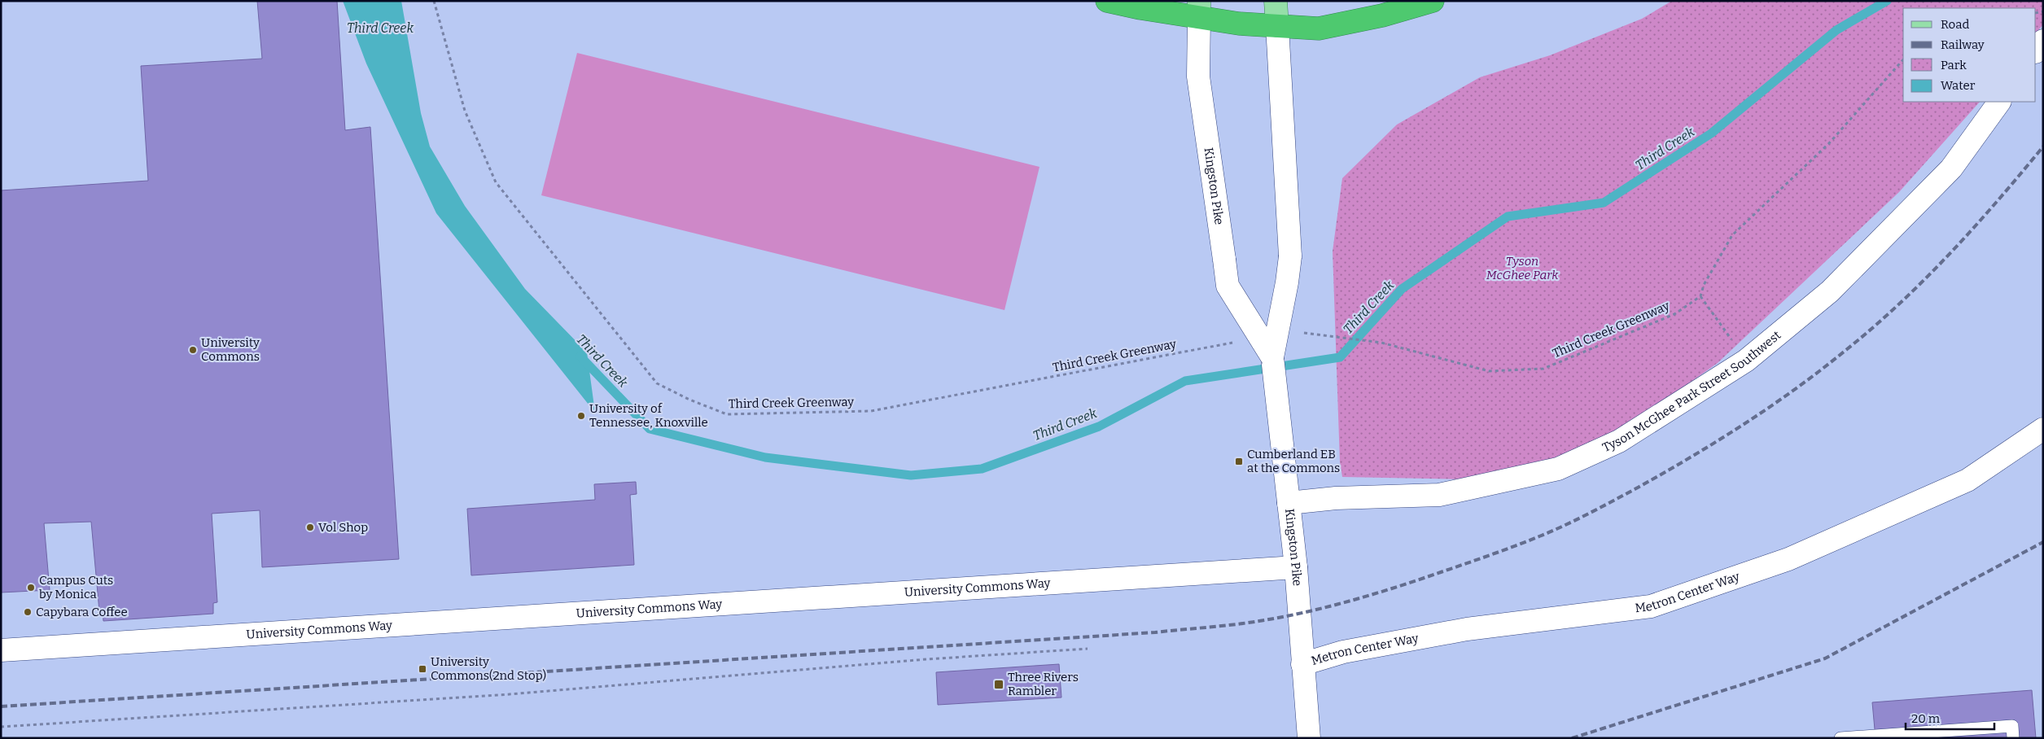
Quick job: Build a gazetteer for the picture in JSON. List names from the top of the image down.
{
  "streets": {
    "main road": ["Kingston Pike"],
    "street": ["Tyson McGhee Park Street Southwest", "University Commons Way", "Metron Center Way"],
    "path": ["Third Creek Greenway"]
  },
  "crossings": [
    ["Kingston Pike", "Tyson McGhee Park Street Southwest"],
    ["Kingston Pike", "University Commons Way"],
    ["Kingston Pike", "Metron Center Way"]
  ],
  "water": ["Third Creek"],
  "parks": ["Tyson McGhee Park"],
  "places": {
    "other": [
      "University Commons",
      "University of Tennessee, Knoxville",
      "Vol Shop",
      "Campus Cuts by Monica",
      "Capybara Coffee"
    ],
    "transit": ["Cumberland EB at the Commons", "University Commons(2nd Stop)", "Three Rivers Rambler"]
  },
  "legend": [
    "Road",
    "Railway",
    "Park",
    "Water"
  ],
  "scale_bar": "20 m"
}
